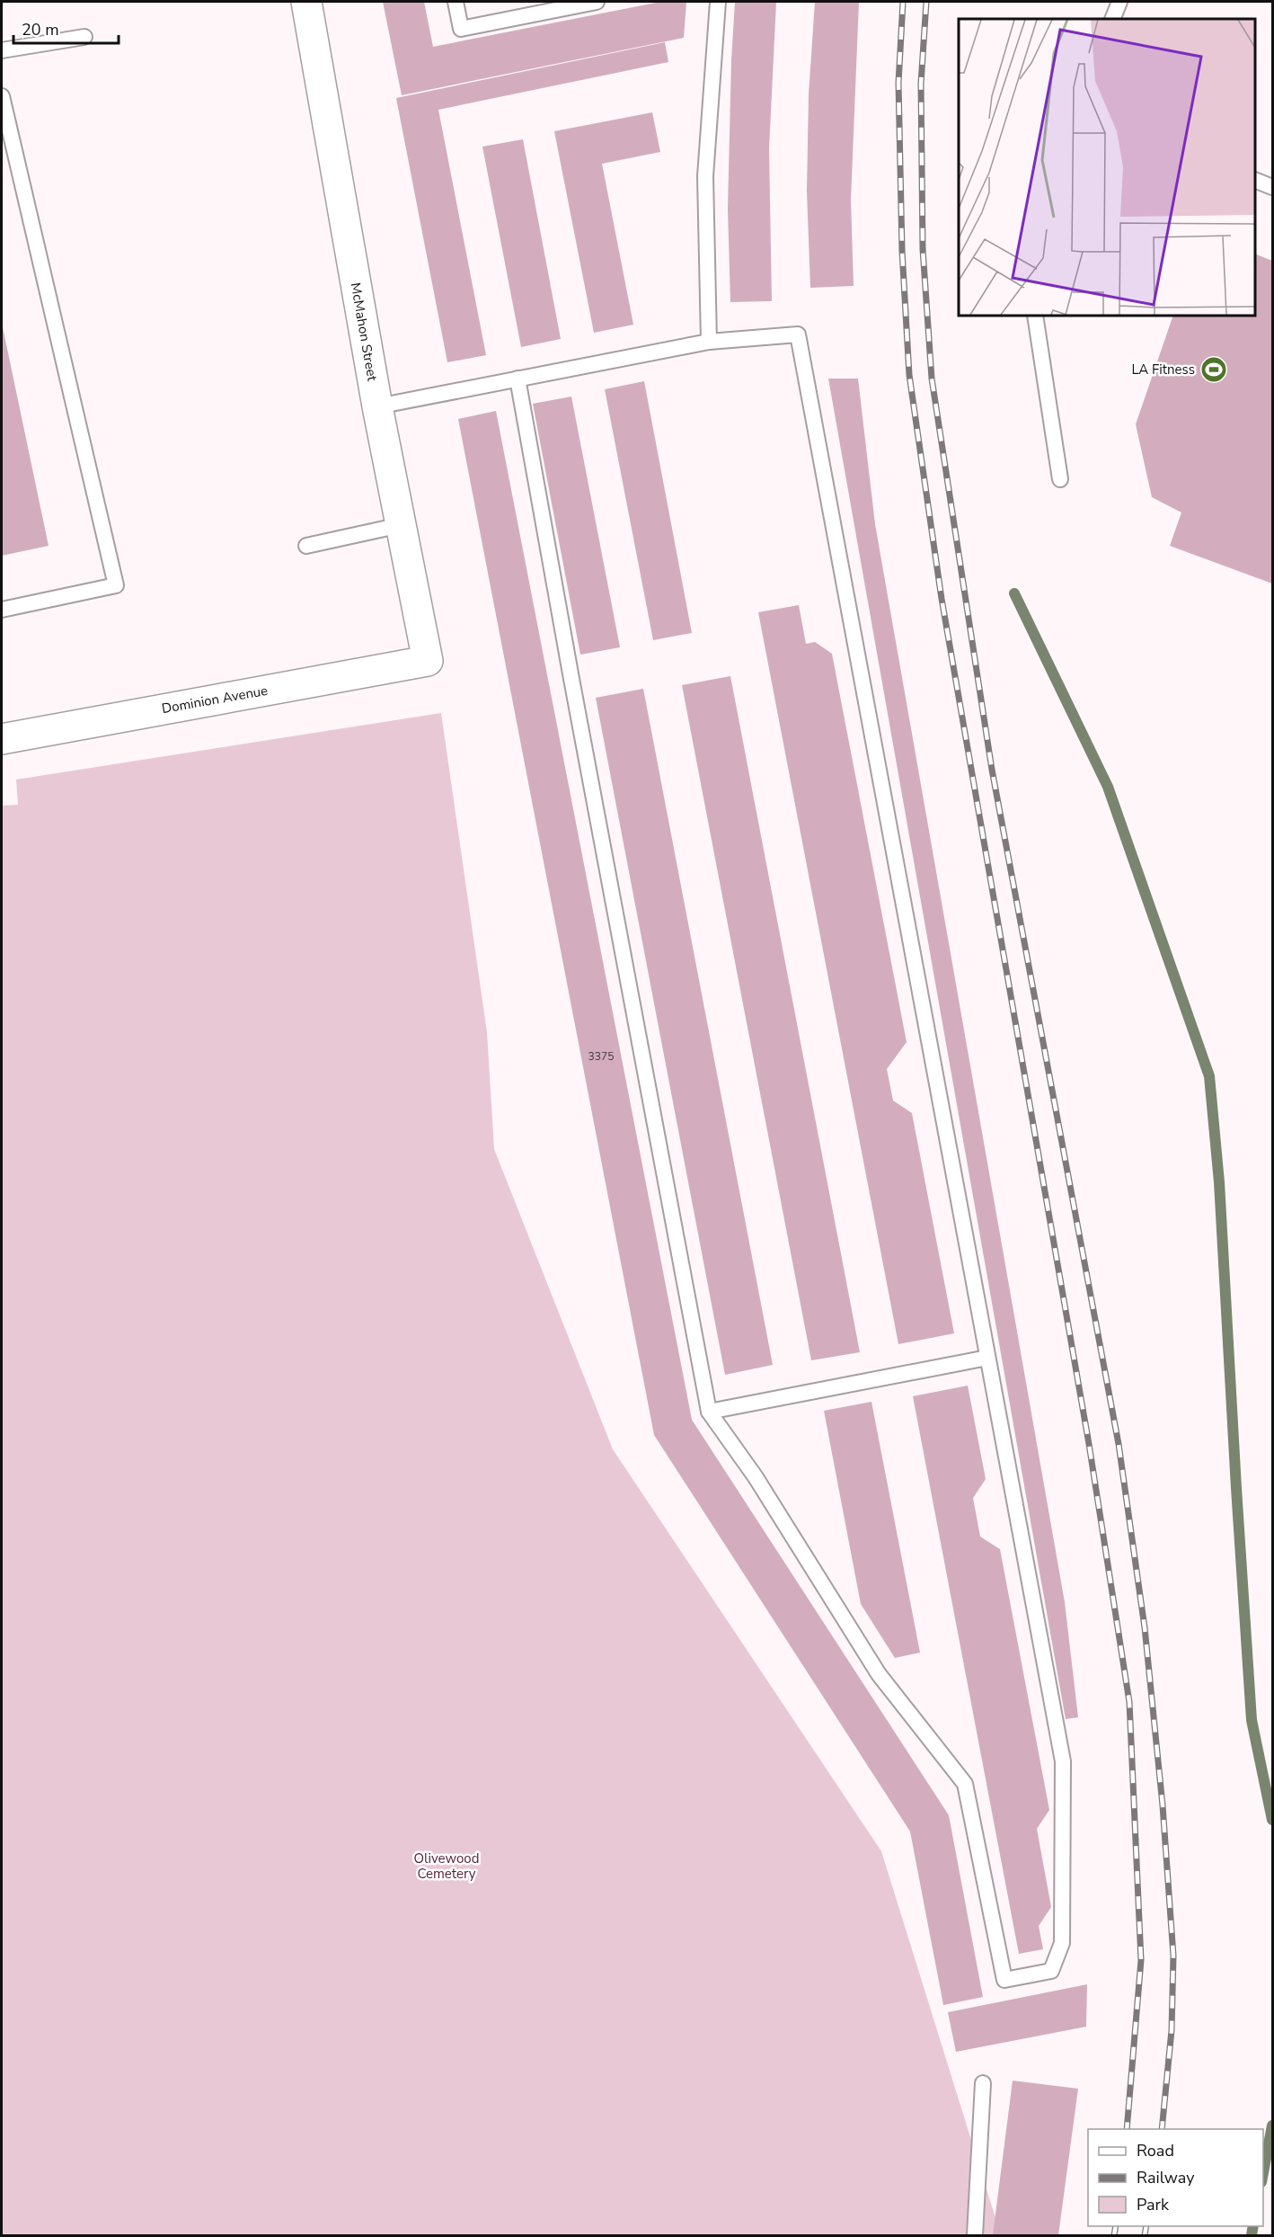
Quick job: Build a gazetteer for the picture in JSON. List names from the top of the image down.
{
  "streets": {
    "street": ["McMahon Street", "Dominion Avenue"]
  },
  "crossings": [
    ["McMahon Street", "Dominion Avenue"]
  ],
  "parks": ["Olivewood Cemetery"],
  "places": {
    "sports": ["LA Fitness"]
  },
  "house_numbers": ["3375"],
  "legend": ["Road", "Railway", "Park"],
  "scale_bar": "20 m"
}
